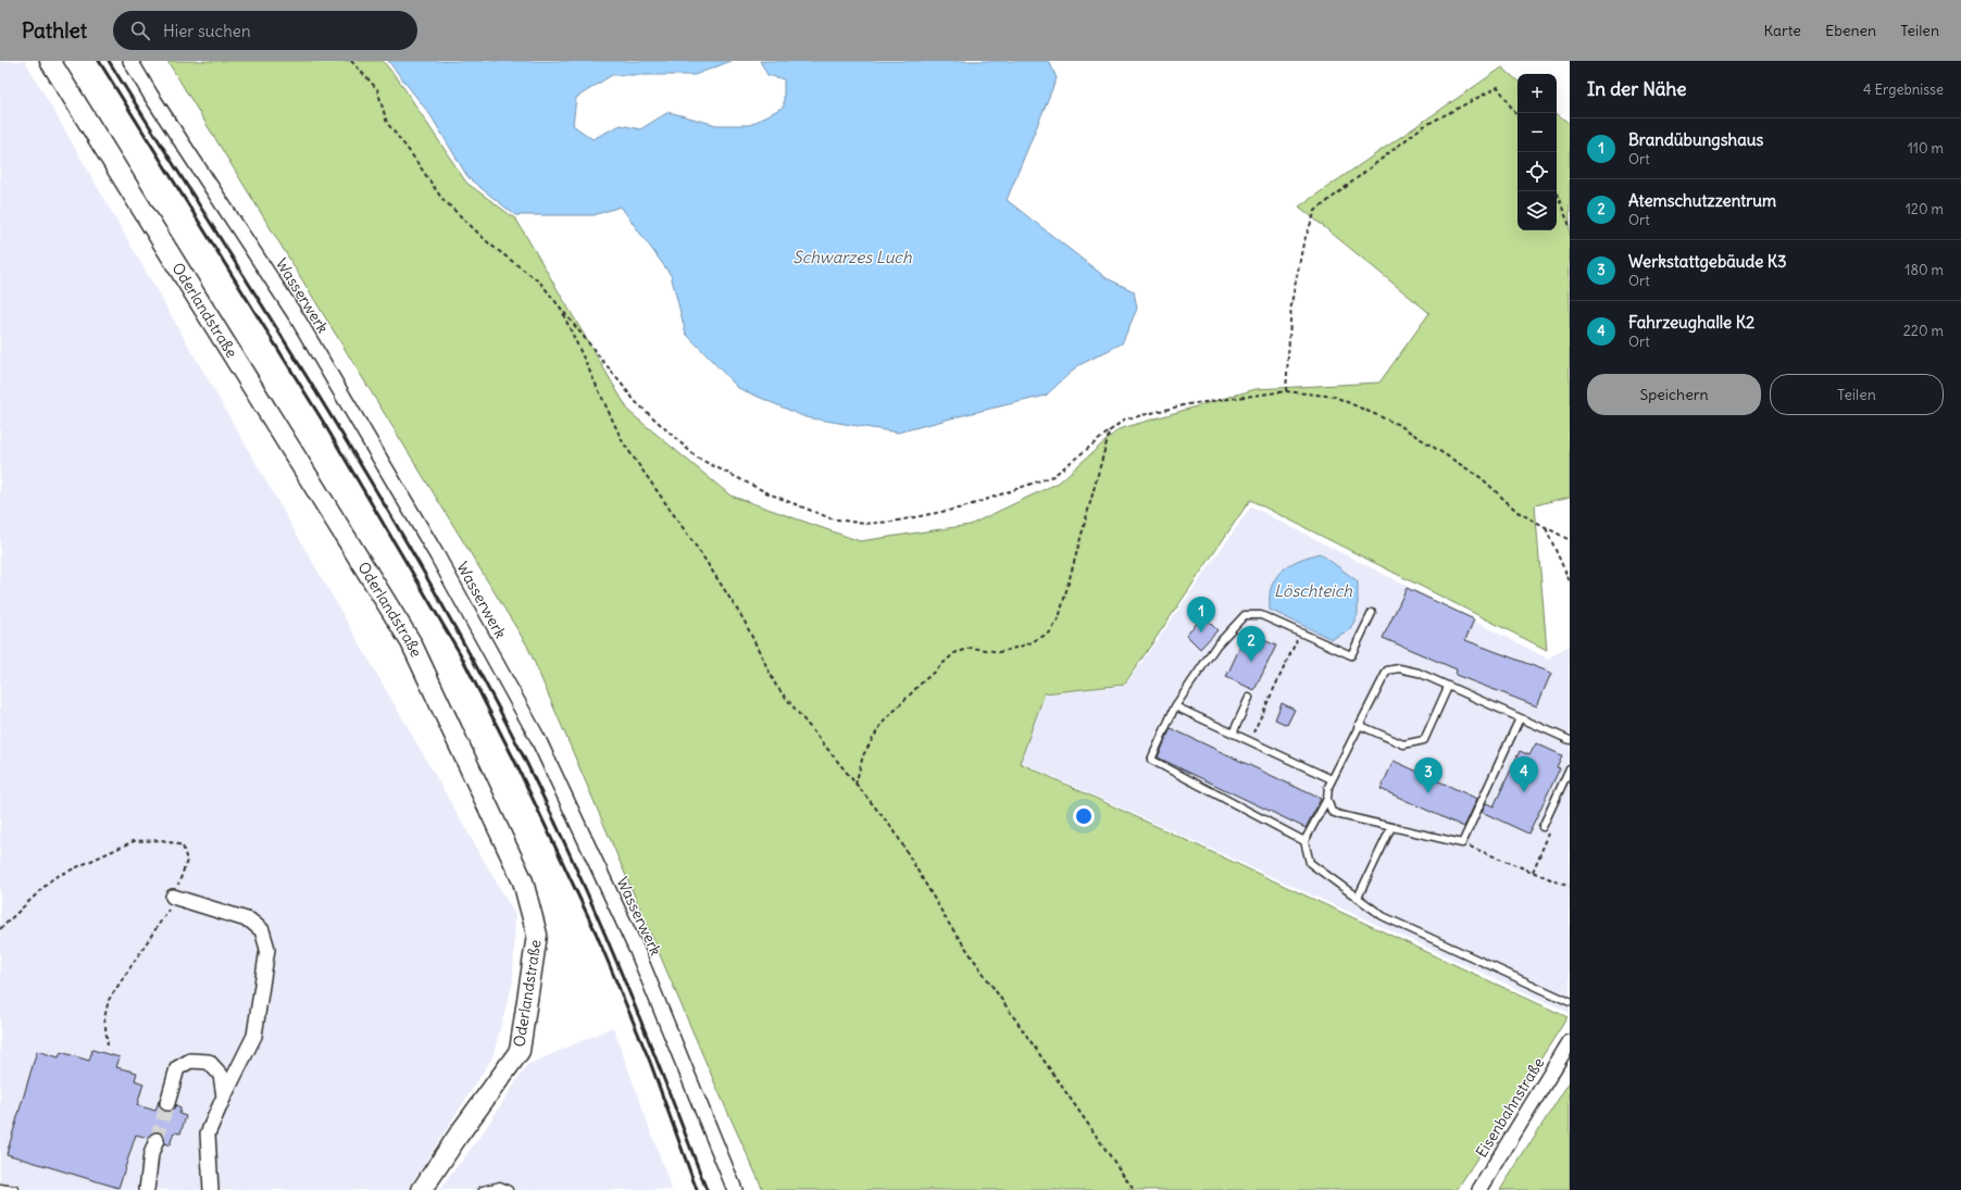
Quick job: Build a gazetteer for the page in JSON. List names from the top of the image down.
{
  "streets": {
    "street": ["Wasserwerk", "Oderlandstraße", "Eisenbahnstraße"]
  },
  "water": ["Schwarzes Luch", "Löschteich"],
  "page": {
    "header": "Pathlet",
    "search": "Hier suchen",
    "nav": ["Karte", "Ebenen", "Teilen"],
    "heading": ["In der Nähe", "4 Ergebnisse"],
    "map_buttons": ["+", "−"],
    "list": [
      {
        "mark": "1",
        "name": "Brandübungshaus",
        "note": "Ort",
        "value": "110 m"
      },
      {
        "mark": "2",
        "name": "Atemschutzzentrum",
        "note": "Ort",
        "value": "120 m"
      },
      {
        "mark": "3",
        "name": "Werkstattgebäude K3",
        "note": "Ort",
        "value": "180 m"
      },
      {
        "mark": "4",
        "name": "Fahrzeughalle K2",
        "note": "Ort",
        "value": "220 m"
      }
    ],
    "buttons": ["Speichern", "Teilen"],
    "pins": [
      "1",
      "2",
      "4",
      "3"
    ]
  }
}
